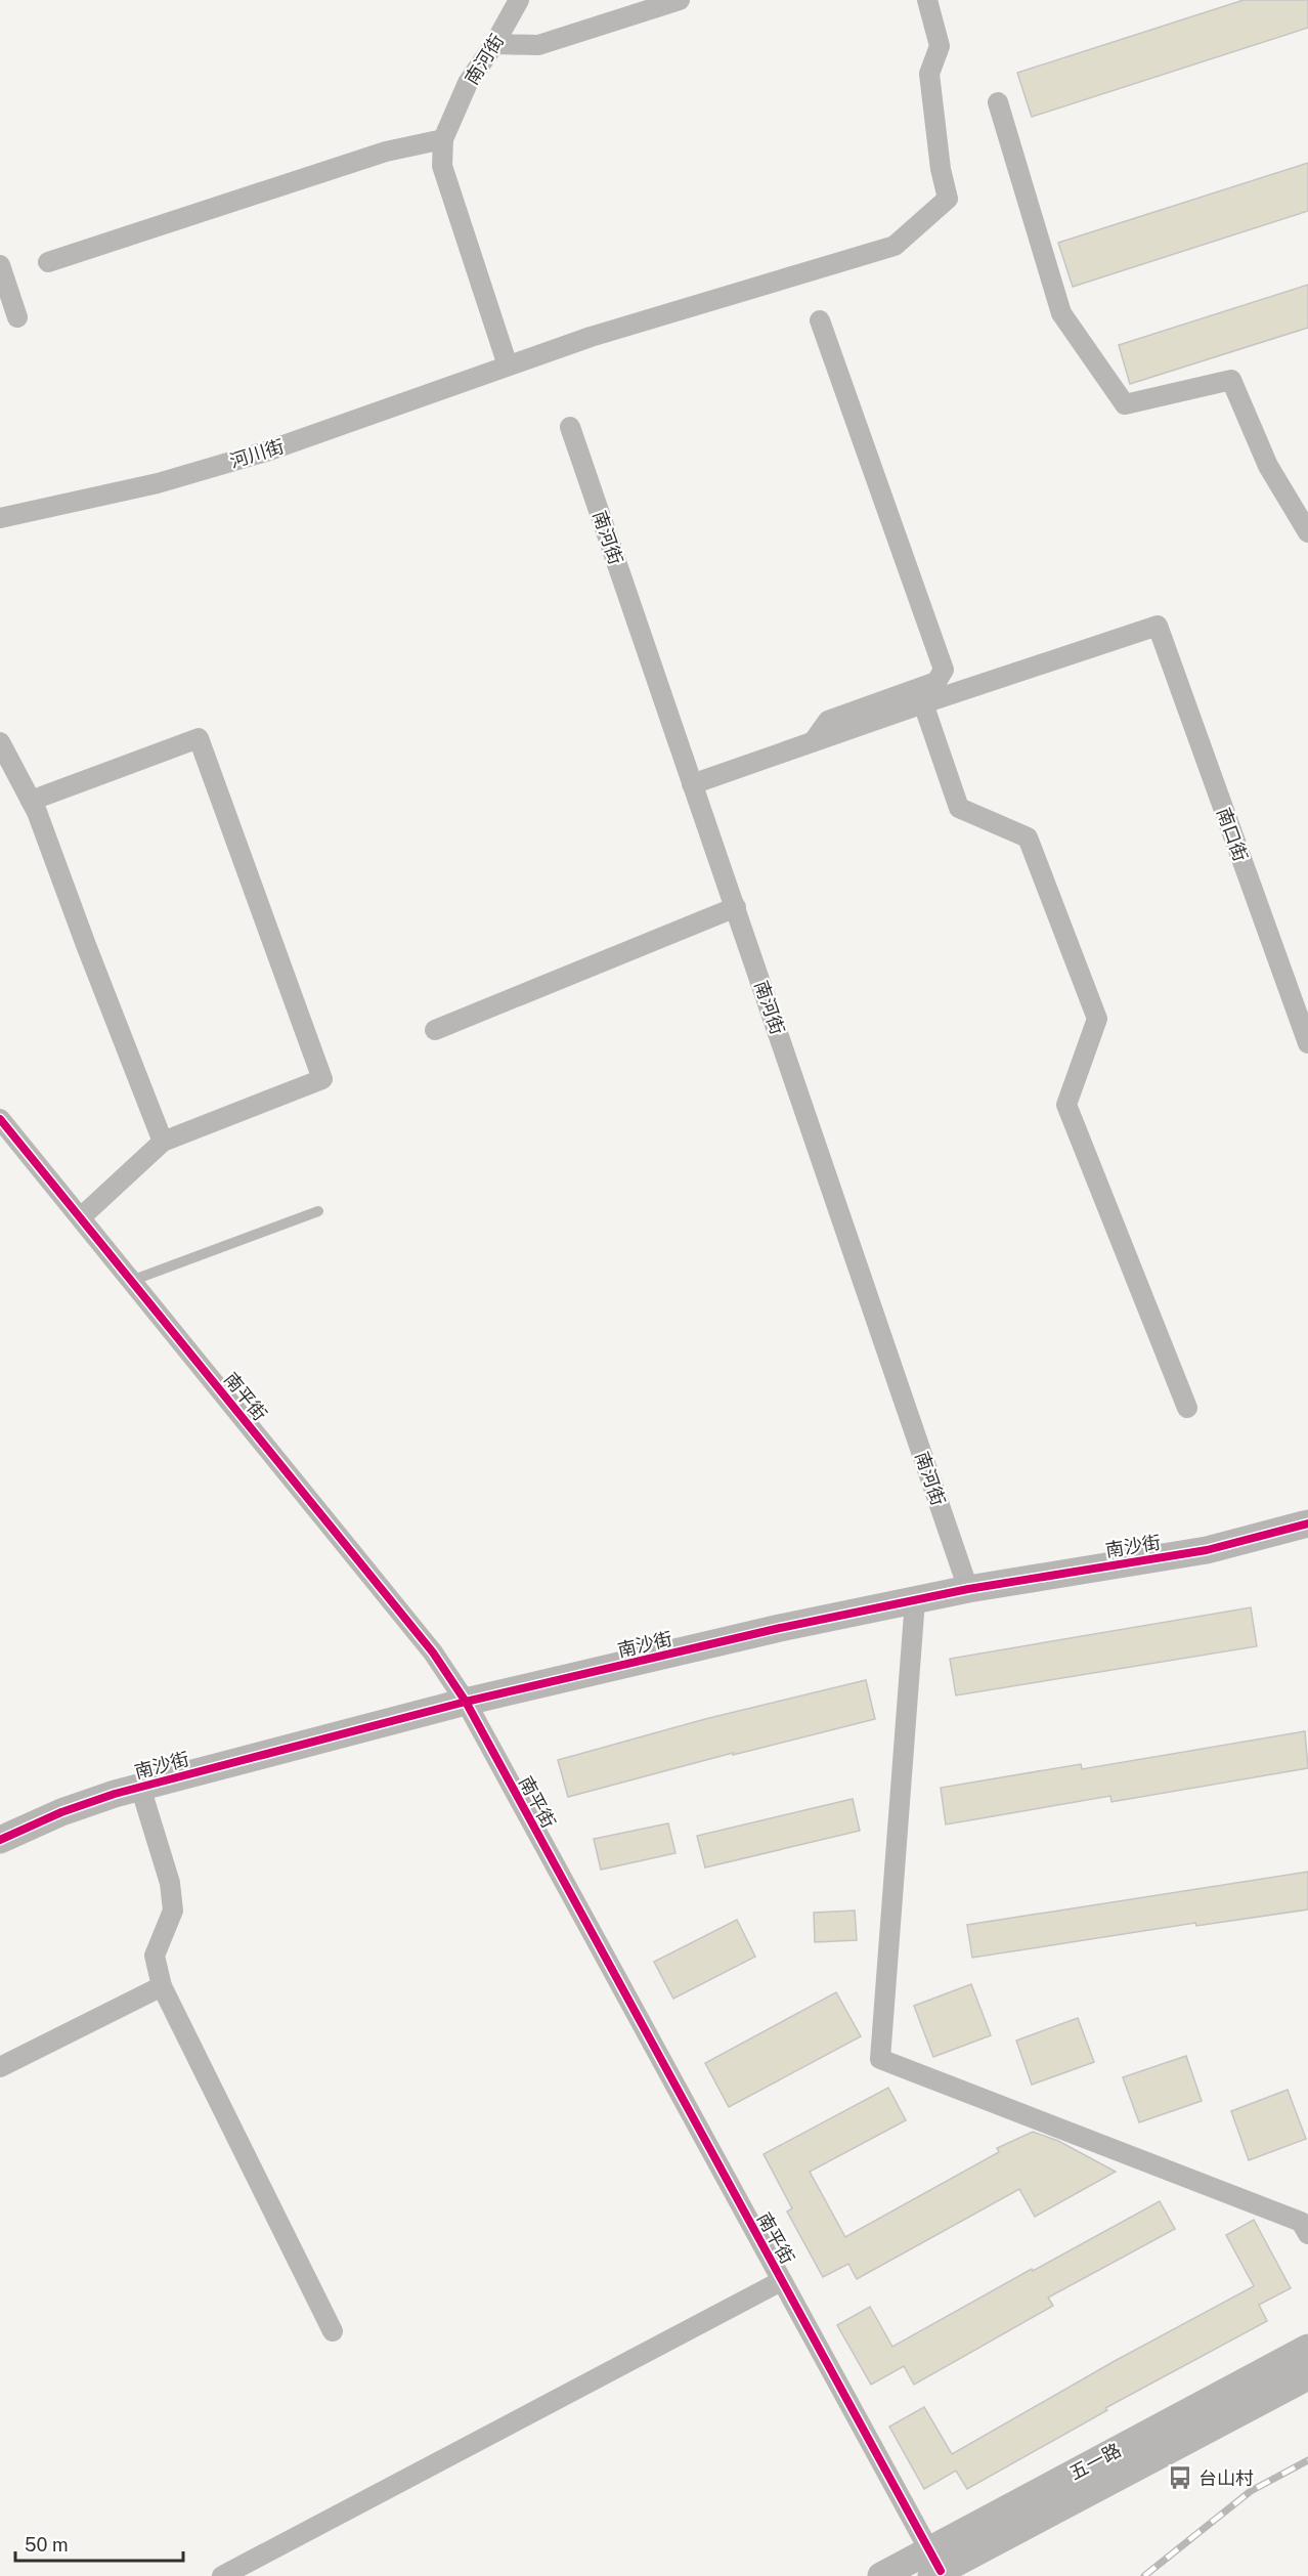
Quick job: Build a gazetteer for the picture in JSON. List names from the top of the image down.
{
  "streets": {
    "street": [
      "南河街",
      "河川街",
      "南口街",
      "南平街",
      "南沙街",
      "五一路"
    ]
  },
  "crossings": [
    ["南河街", "河川街"],
    ["南河街", "南沙街"],
    ["南平街", "南沙街"],
    ["南平街", "五一路"]
  ],
  "places": {
    "bus stop": ["台山村"]
  },
  "scale_bar": "50 m"
}
